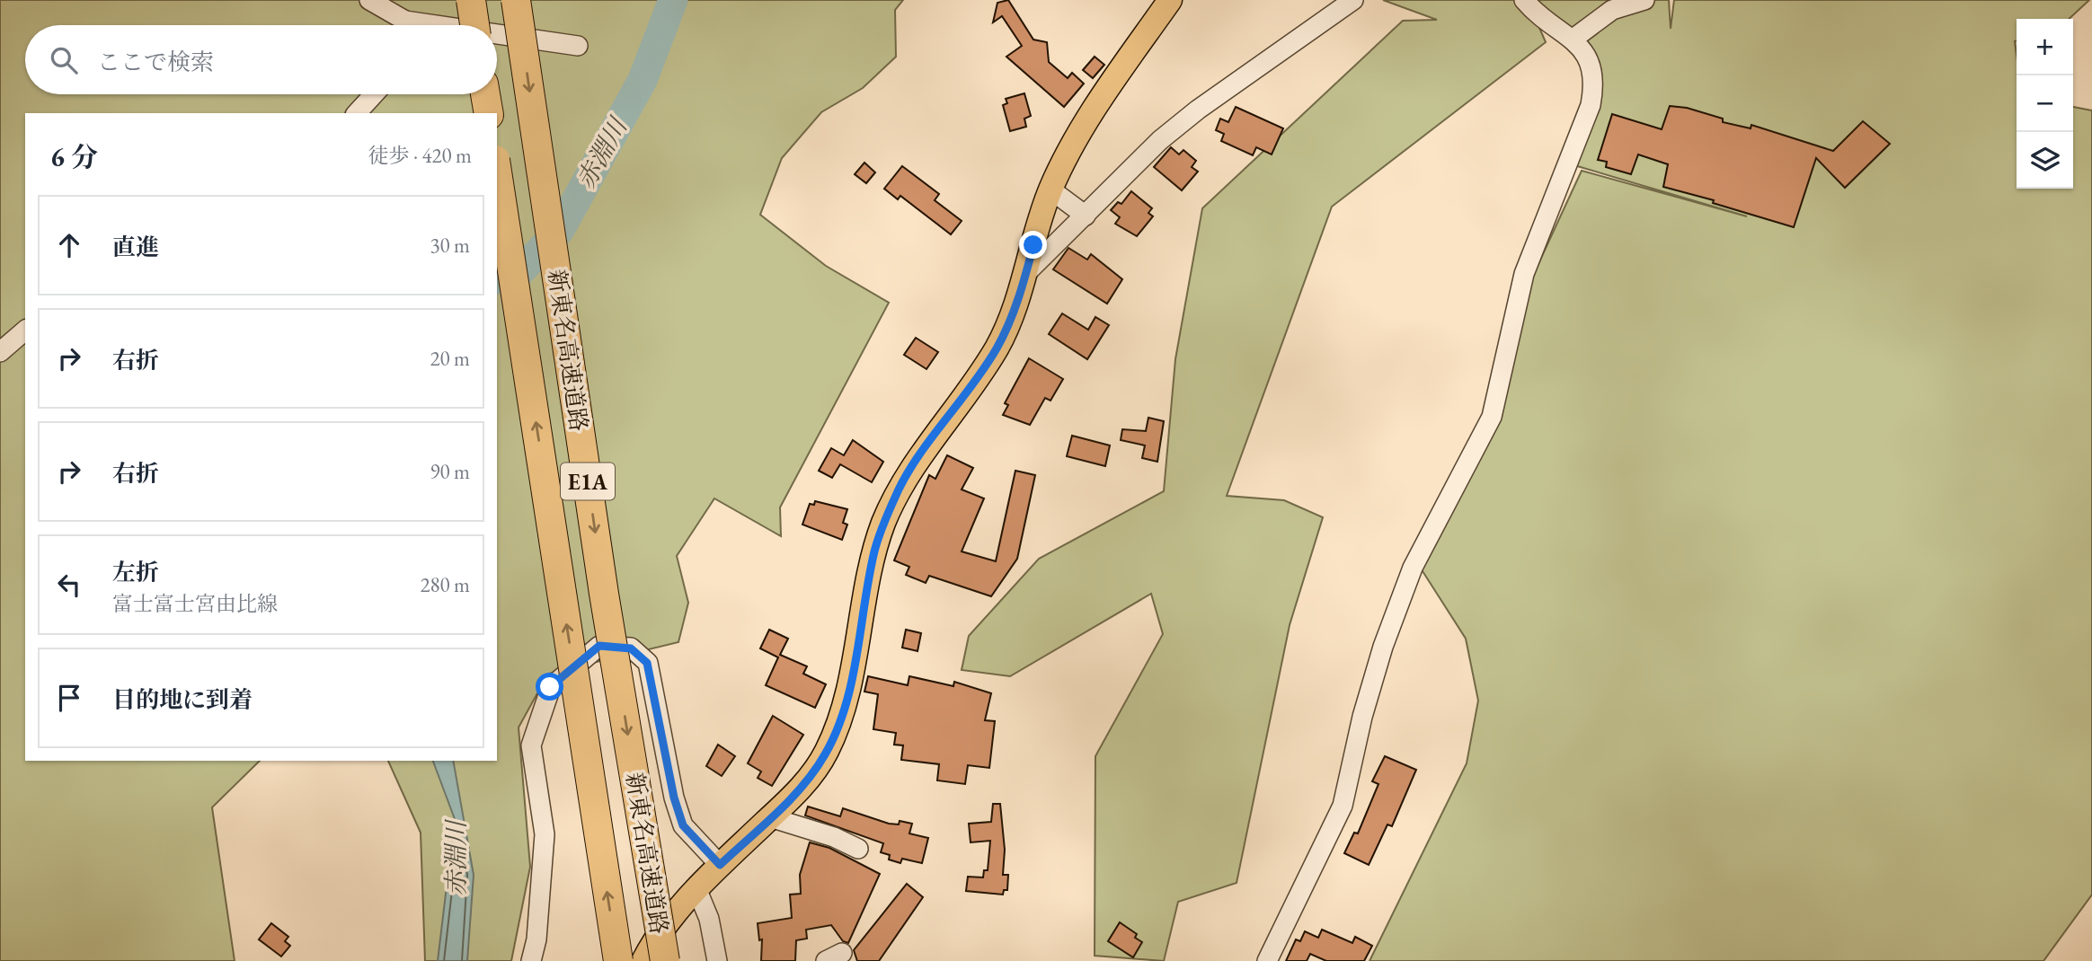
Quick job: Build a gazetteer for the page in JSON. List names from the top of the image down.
{
  "streets": {
    "highway": ["新東名高速道路", "E1A"]
  },
  "water": ["赤淵川"],
  "page": {
    "map_buttons": ["+", "−"],
    "search": "ここで検索",
    "heading": ["6 分", "徒歩 · 420 m"],
    "list": [
      ["直進", "30 m"],
      ["右折", "20 m"],
      ["右折", "90 m"],
      ["左折", "富士富士宮由比線", "280 m"],
      "目的地に到着"
    ]
  }
}
